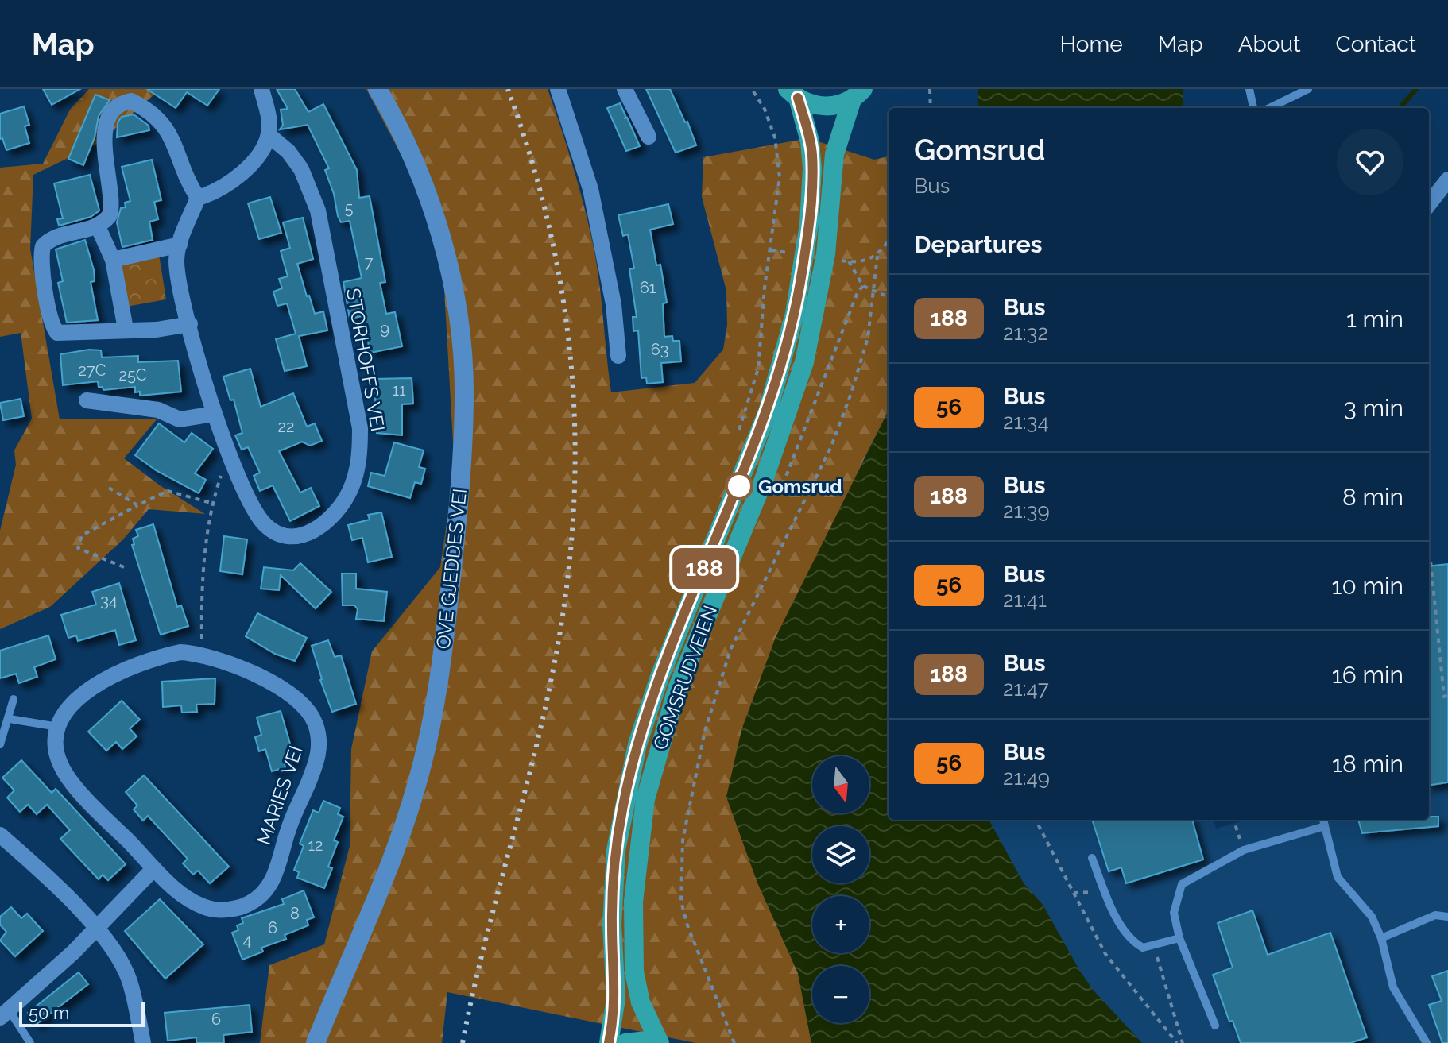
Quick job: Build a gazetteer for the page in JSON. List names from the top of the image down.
{
  "streets": {
    "highway": ["GOMSRUDVEIEN"],
    "street": ["STORHOFFS VEI", "OVE GJEDDES VEI", "MARIES VEI"]
  },
  "places": ["Gomsrud"],
  "lines": ["bus line 188"],
  "house_numbers": [
    "5",
    "7",
    "61",
    "9",
    "63",
    "27C",
    "25C",
    "11",
    "22",
    "34",
    "12",
    "8",
    "6",
    "4",
    "6"
  ],
  "scale_bar": "50 m",
  "north": "bottom",
  "page": {
    "header": "Map",
    "nav": [
      "Home",
      "Map",
      "About",
      "Contact"
    ],
    "on_map": "188",
    "heading": [
      ["Gomsrud", "Bus"],
      "Departures"
    ],
    "list": [
      {
        "mark": "188",
        "name": "Bus",
        "note": "21:32",
        "value": "1 min"
      },
      {
        "mark": "56",
        "name": "Bus",
        "note": "21:34",
        "value": "3 min"
      },
      {
        "mark": "188",
        "name": "Bus",
        "note": "21:39",
        "value": "8 min"
      },
      {
        "mark": "56",
        "name": "Bus",
        "note": "21:41",
        "value": "10 min"
      },
      {
        "mark": "188",
        "name": "Bus",
        "note": "21:47",
        "value": "16 min"
      },
      {
        "mark": "56",
        "name": "Bus",
        "note": "21:49",
        "value": "18 min"
      }
    ],
    "map_buttons": ["+", "−"],
    "scale": "50 m"
  }
}
